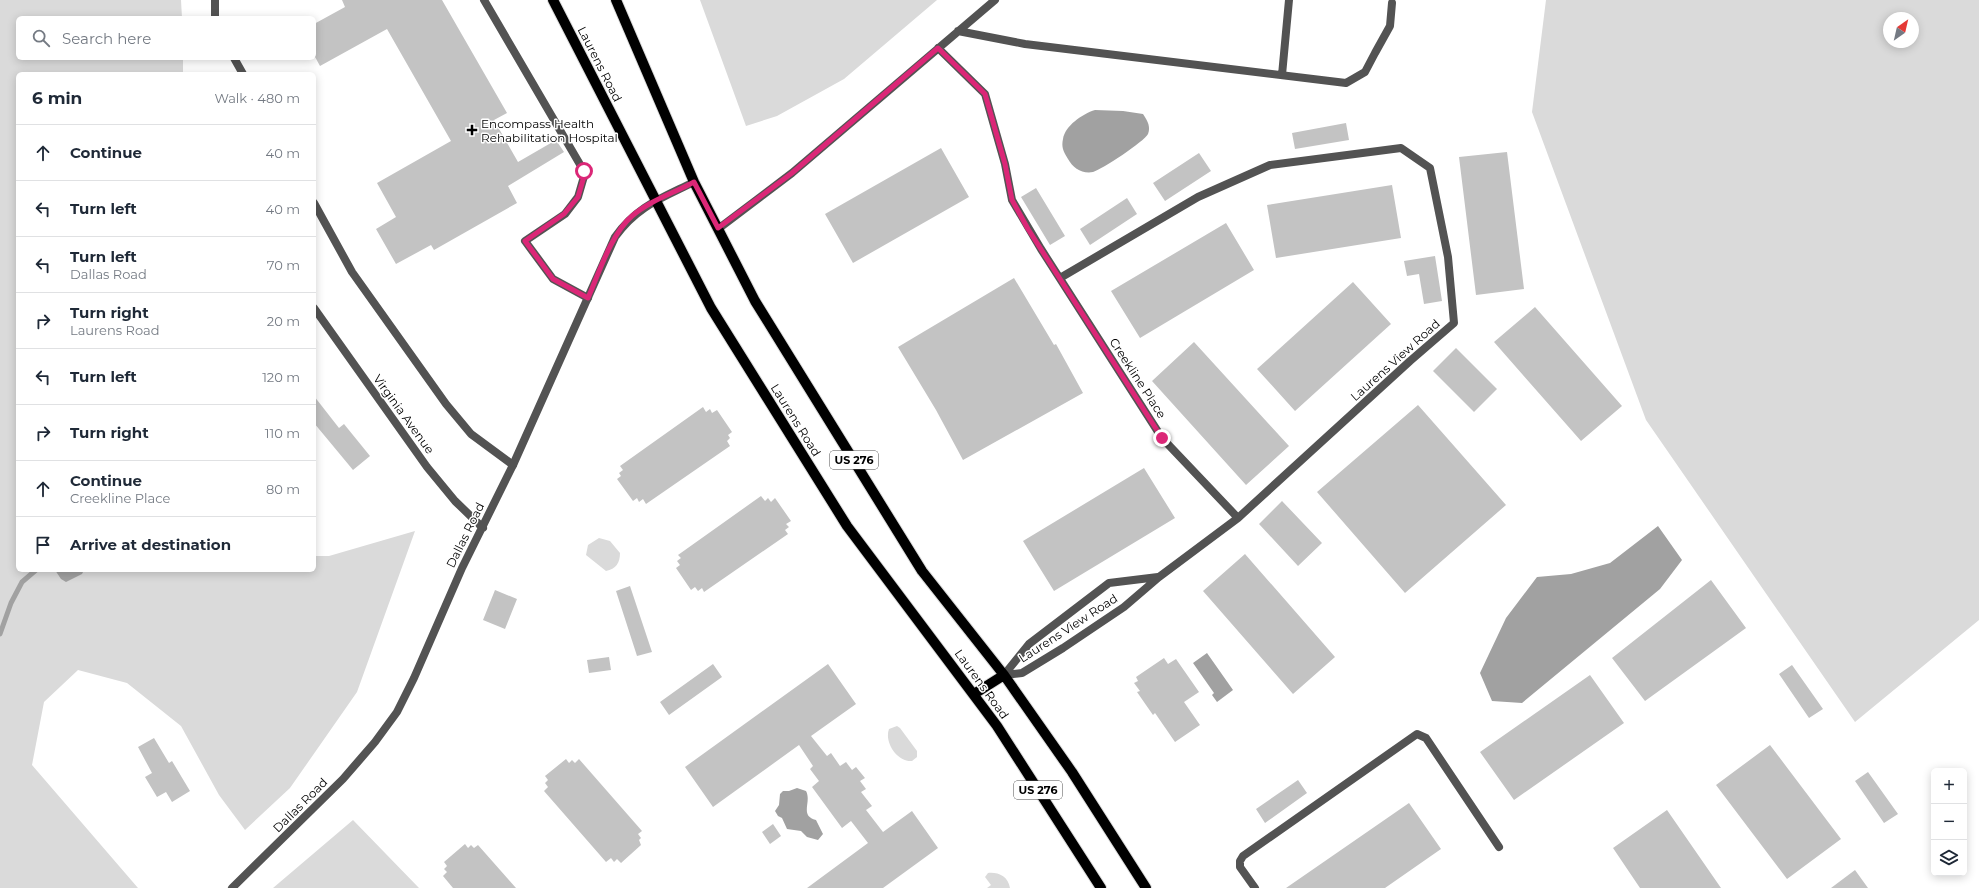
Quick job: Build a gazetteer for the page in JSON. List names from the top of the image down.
{
  "streets": {
    "main road": ["Laurens Road", "US 276"],
    "street": [
      "Laurens View Road",
      "Creekline Place",
      "Virginia Avenue",
      "Dallas Road"
    ]
  },
  "crossings": [
    ["Laurens Road", "Laurens View Road"],
    ["Laurens Road", "Dallas Road"],
    ["Laurens View Road", "Creekline Place"],
    ["Virginia Avenue", "Dallas Road"]
  ],
  "places": {
    "health": ["Encompass Health Rehabilitation Hospital"]
  },
  "north": "top right",
  "page": {
    "search": "Search here",
    "heading": ["6 min", "Walk · 480 m"],
    "list": [
      ["Continue", "40 m"],
      ["Turn left", "40 m"],
      ["Turn left", "Dallas Road", "70 m"],
      ["Turn right", "Laurens Road", "20 m"],
      ["Turn left", "120 m"],
      ["Turn right", "110 m"],
      ["Continue", "Creekline Place", "80 m"],
      "Arrive at destination"
    ],
    "map_buttons": ["+", "−"]
  }
}
